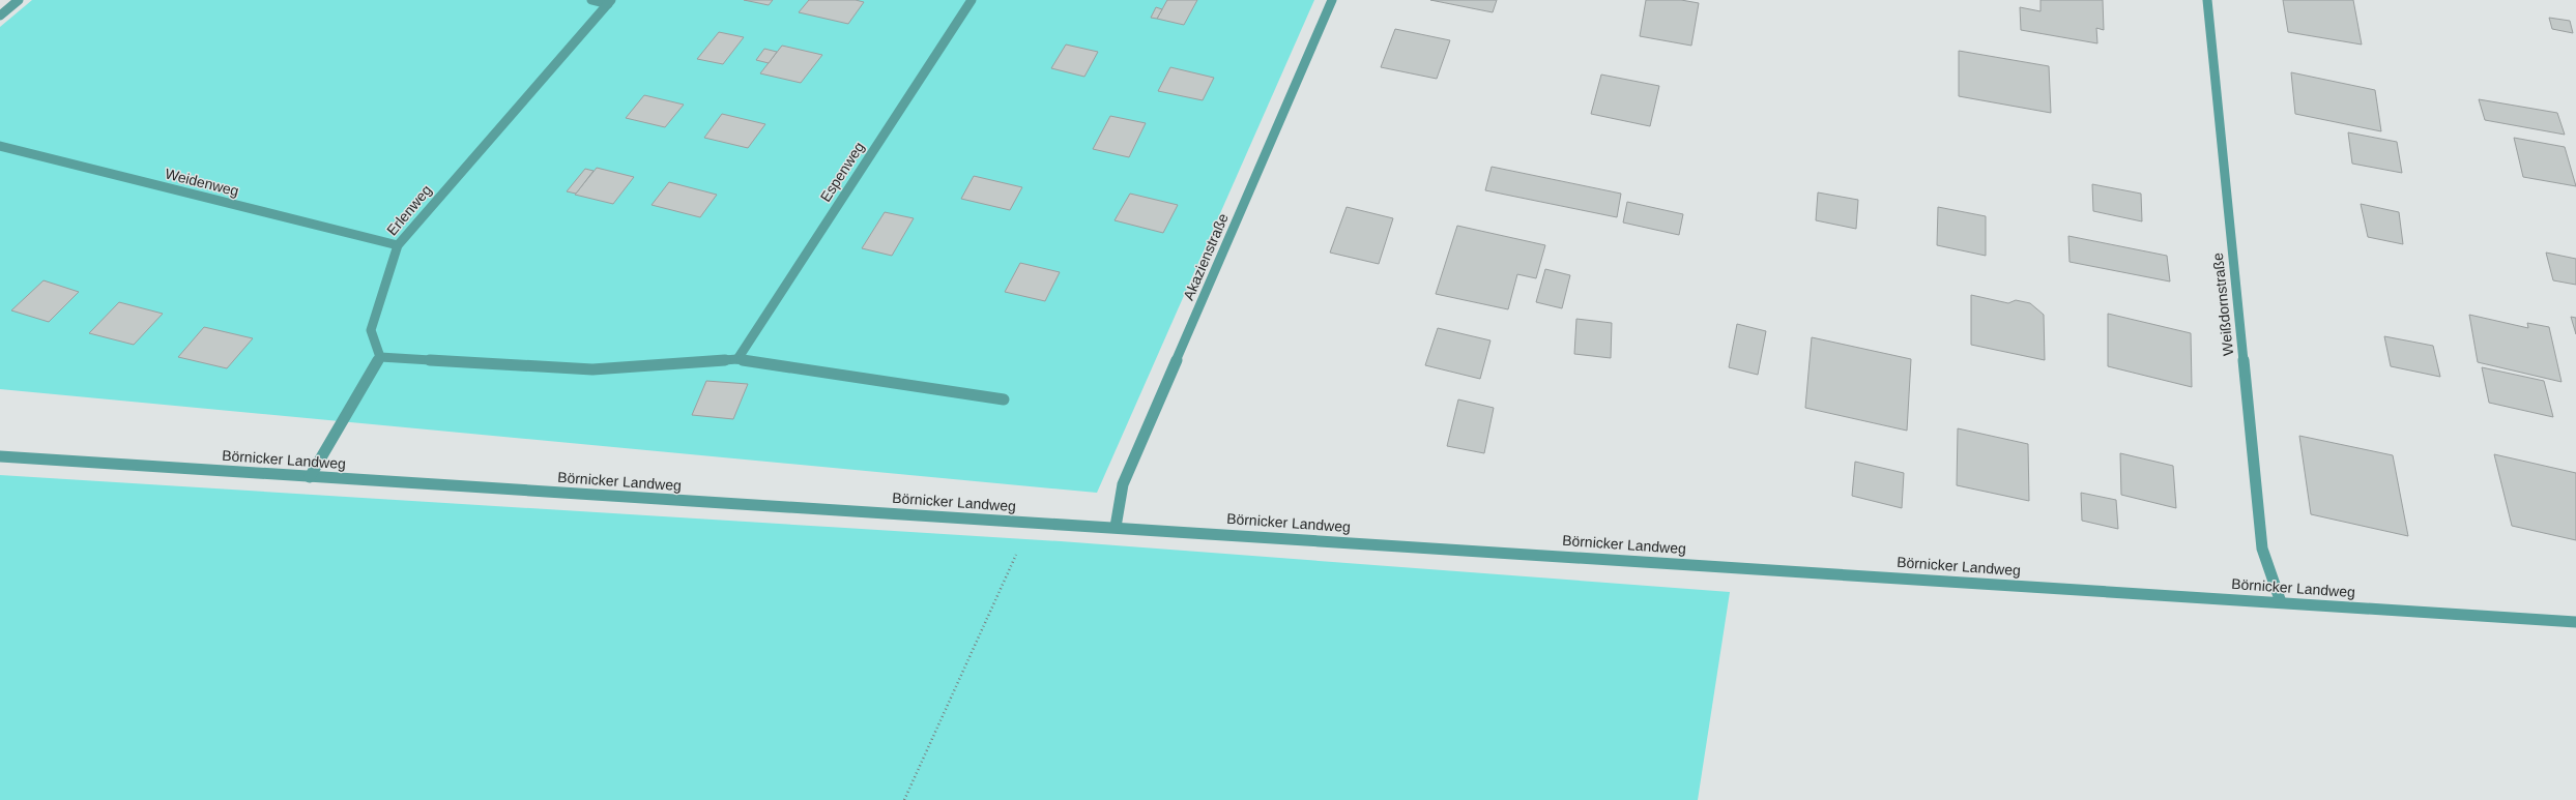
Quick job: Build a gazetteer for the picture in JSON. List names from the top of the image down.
{
  "streets": {
    "street": [
      "Espenweg",
      "Weidenweg",
      "Erlenweg",
      "Akazienstraße",
      "Weißdornstraße",
      "Börnicker Landweg"
    ]
  },
  "crossings": [
    ["Weidenweg", "Erlenweg"],
    ["Akazienstraße", "Börnicker Landweg"],
    ["Weißdornstraße", "Börnicker Landweg"]
  ]
}
